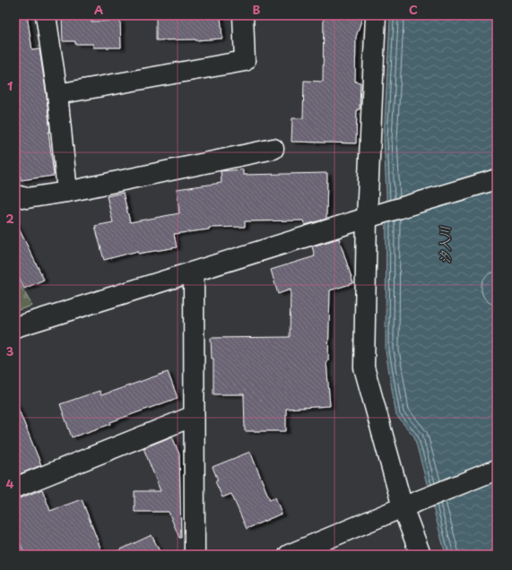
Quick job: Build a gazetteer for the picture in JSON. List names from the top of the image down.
{
  "water": ["汐入川"],
  "grid": {
    "columns": ["A", "B", "C"],
    "rows": [
      "1",
      "2",
      "3",
      "4"
    ]
  }
}
